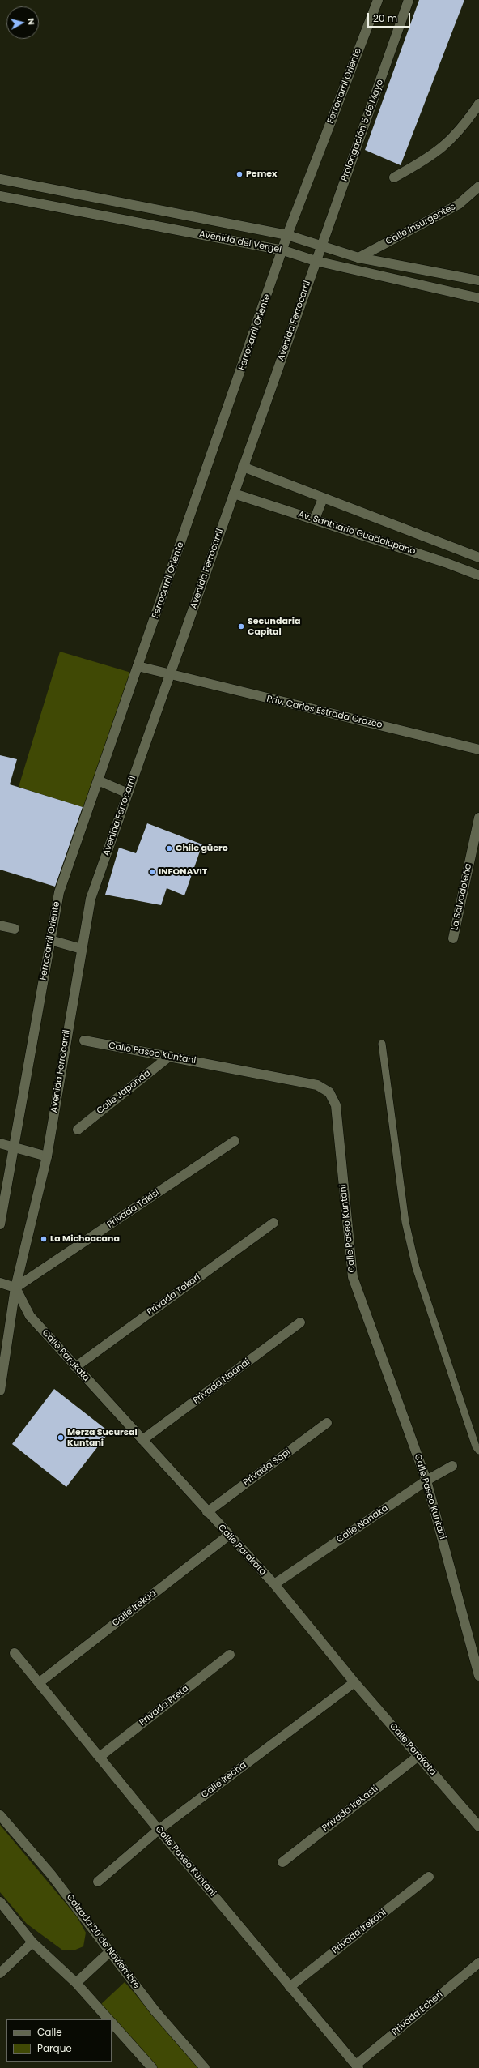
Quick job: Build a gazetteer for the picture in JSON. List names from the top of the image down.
{
  "streets": {
    "street": [
      "Ferrocarril Oriente",
      "Prolongación 5 de Mayo",
      "Calle Insurgentes",
      "Avenida del Vergel",
      "Avenida Ferrocarril",
      "Av. Santuario Guadalupano",
      "Priv. Carlos Estrada Orozco",
      "La Salvadoleña",
      "Calle Paseo Kuntani",
      "Calle Japonda",
      "Privada Takisi",
      "Privada Takari",
      "Calle Parakata",
      "Privada Naandi",
      "Privada Sapi",
      "Calle Nanaka",
      "Calle Irekua",
      "Privada Preta",
      "Calle Irecha",
      "Privada Irekasti",
      "Privada Irekani",
      "Calzada 20 de Noviembre",
      "Privada Echeri"
    ]
  },
  "crossings": [
    ["Ferrocarril Oriente", "Avenida del Vergel"],
    ["Prolongación 5 de Mayo", "Avenida del Vergel"],
    ["Prolongación 5 de Mayo", "Avenida Ferrocarril"],
    ["Calle Insurgentes", "Avenida del Vergel"],
    ["Avenida del Vergel", "Avenida Ferrocarril"],
    ["Avenida Ferrocarril", "Av. Santuario Guadalupano"],
    ["Avenida Ferrocarril", "Priv. Carlos Estrada Orozco"],
    ["Avenida Ferrocarril", "Privada Takisi"],
    ["Avenida Ferrocarril", "Calle Parakata"],
    ["Calle Paseo Kuntani", "Calle Japonda"],
    ["Calle Paseo Kuntani", "Calle Nanaka"],
    ["Calle Paseo Kuntani", "Calle Irekua"],
    ["Calle Paseo Kuntani", "Privada Preta"],
    ["Calle Paseo Kuntani", "Calle Irecha"],
    ["Calle Paseo Kuntani", "Privada Irekani"],
    ["Calle Paseo Kuntani", "Privada Echeri"],
    ["Privada Takisi", "Calle Parakata"],
    ["Privada Takari", "Calle Parakata"],
    ["Calle Parakata", "Privada Naandi"],
    ["Calle Parakata", "Privada Sapi"],
    ["Calle Parakata", "Calle Nanaka"],
    ["Calle Parakata", "Calle Irekua"],
    ["Calle Parakata", "Calle Irecha"],
    ["Calle Parakata", "Privada Irekasti"]
  ],
  "places": [
    "Pemex",
    "Secundaria Capital",
    "Chile güero",
    "INFONAVIT",
    "La Michoacana",
    "Merza Sucursal Kuntani"
  ],
  "legend": ["Calle", "Parque"],
  "scale_bar": "20 m",
  "north": "right"
}
